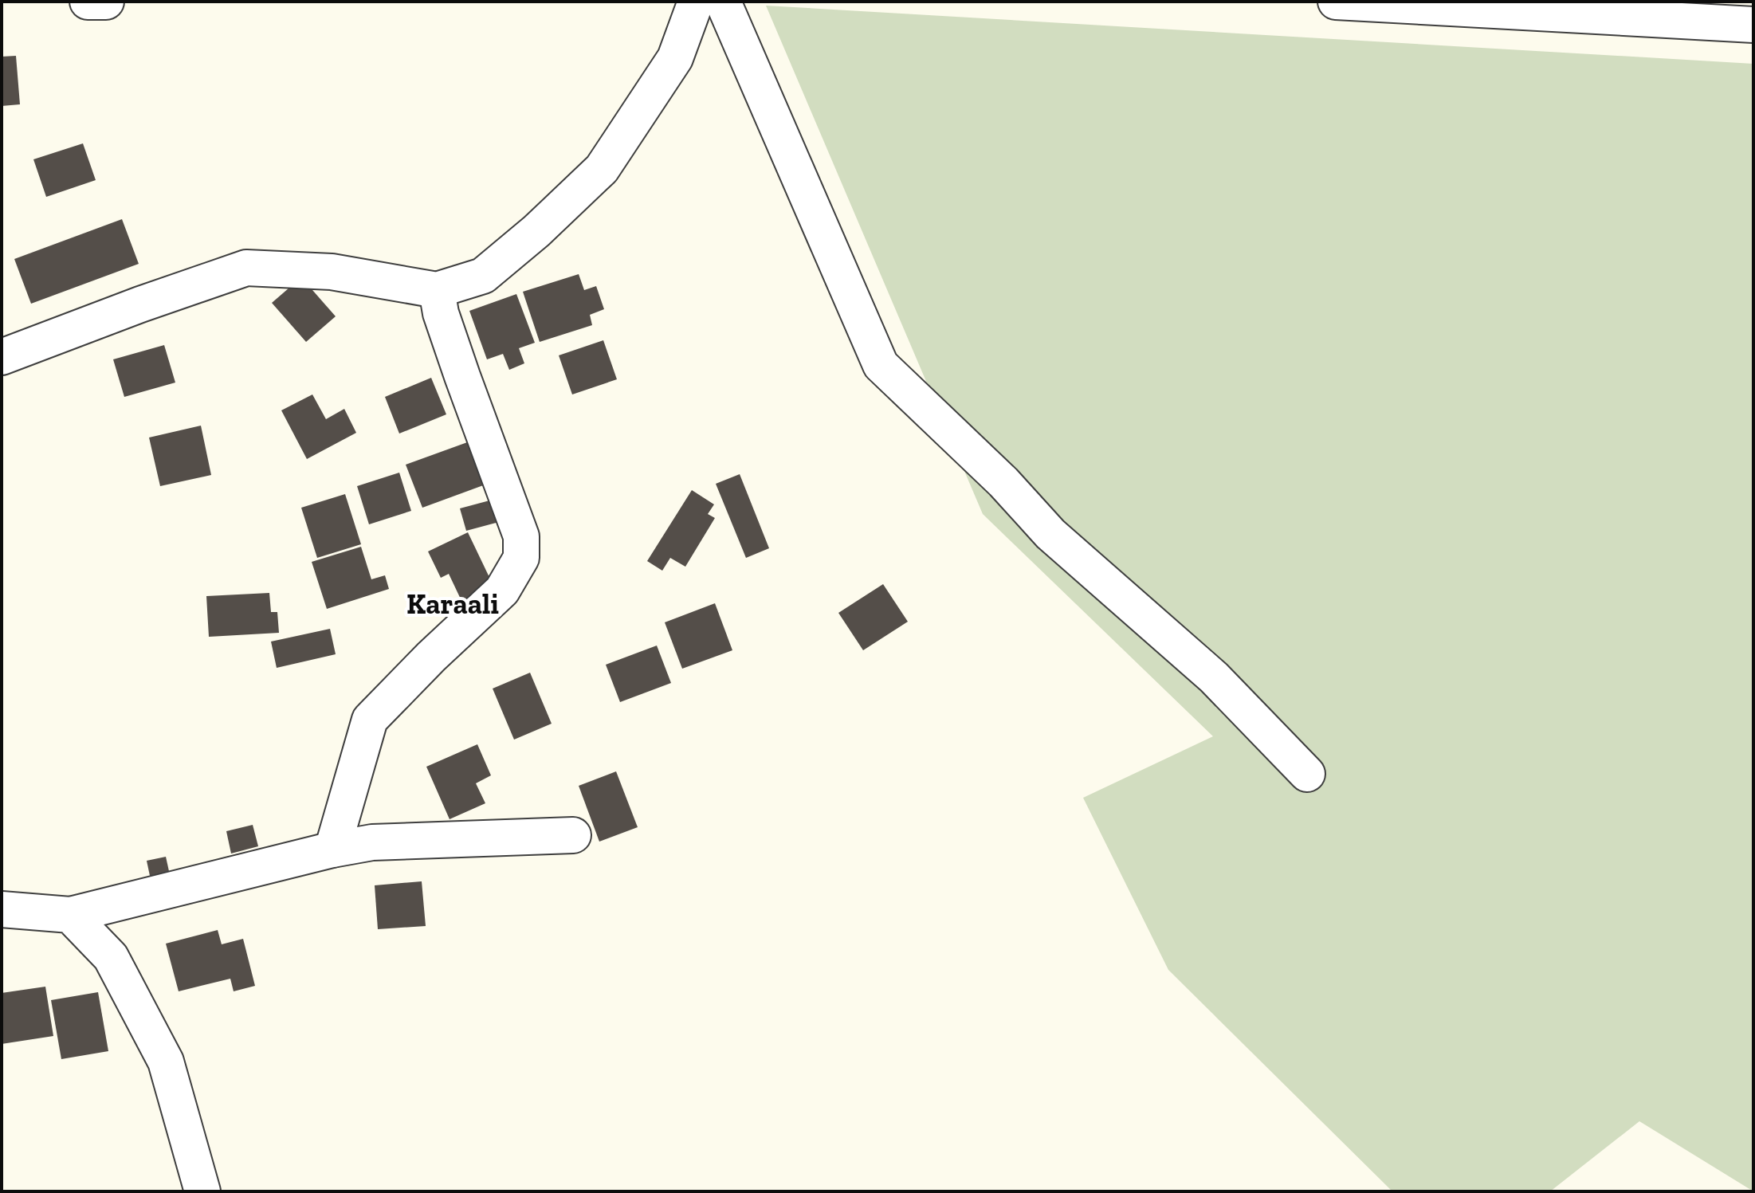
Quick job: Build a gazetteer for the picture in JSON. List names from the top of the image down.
{
  "districts": ["Karaali"]
}
